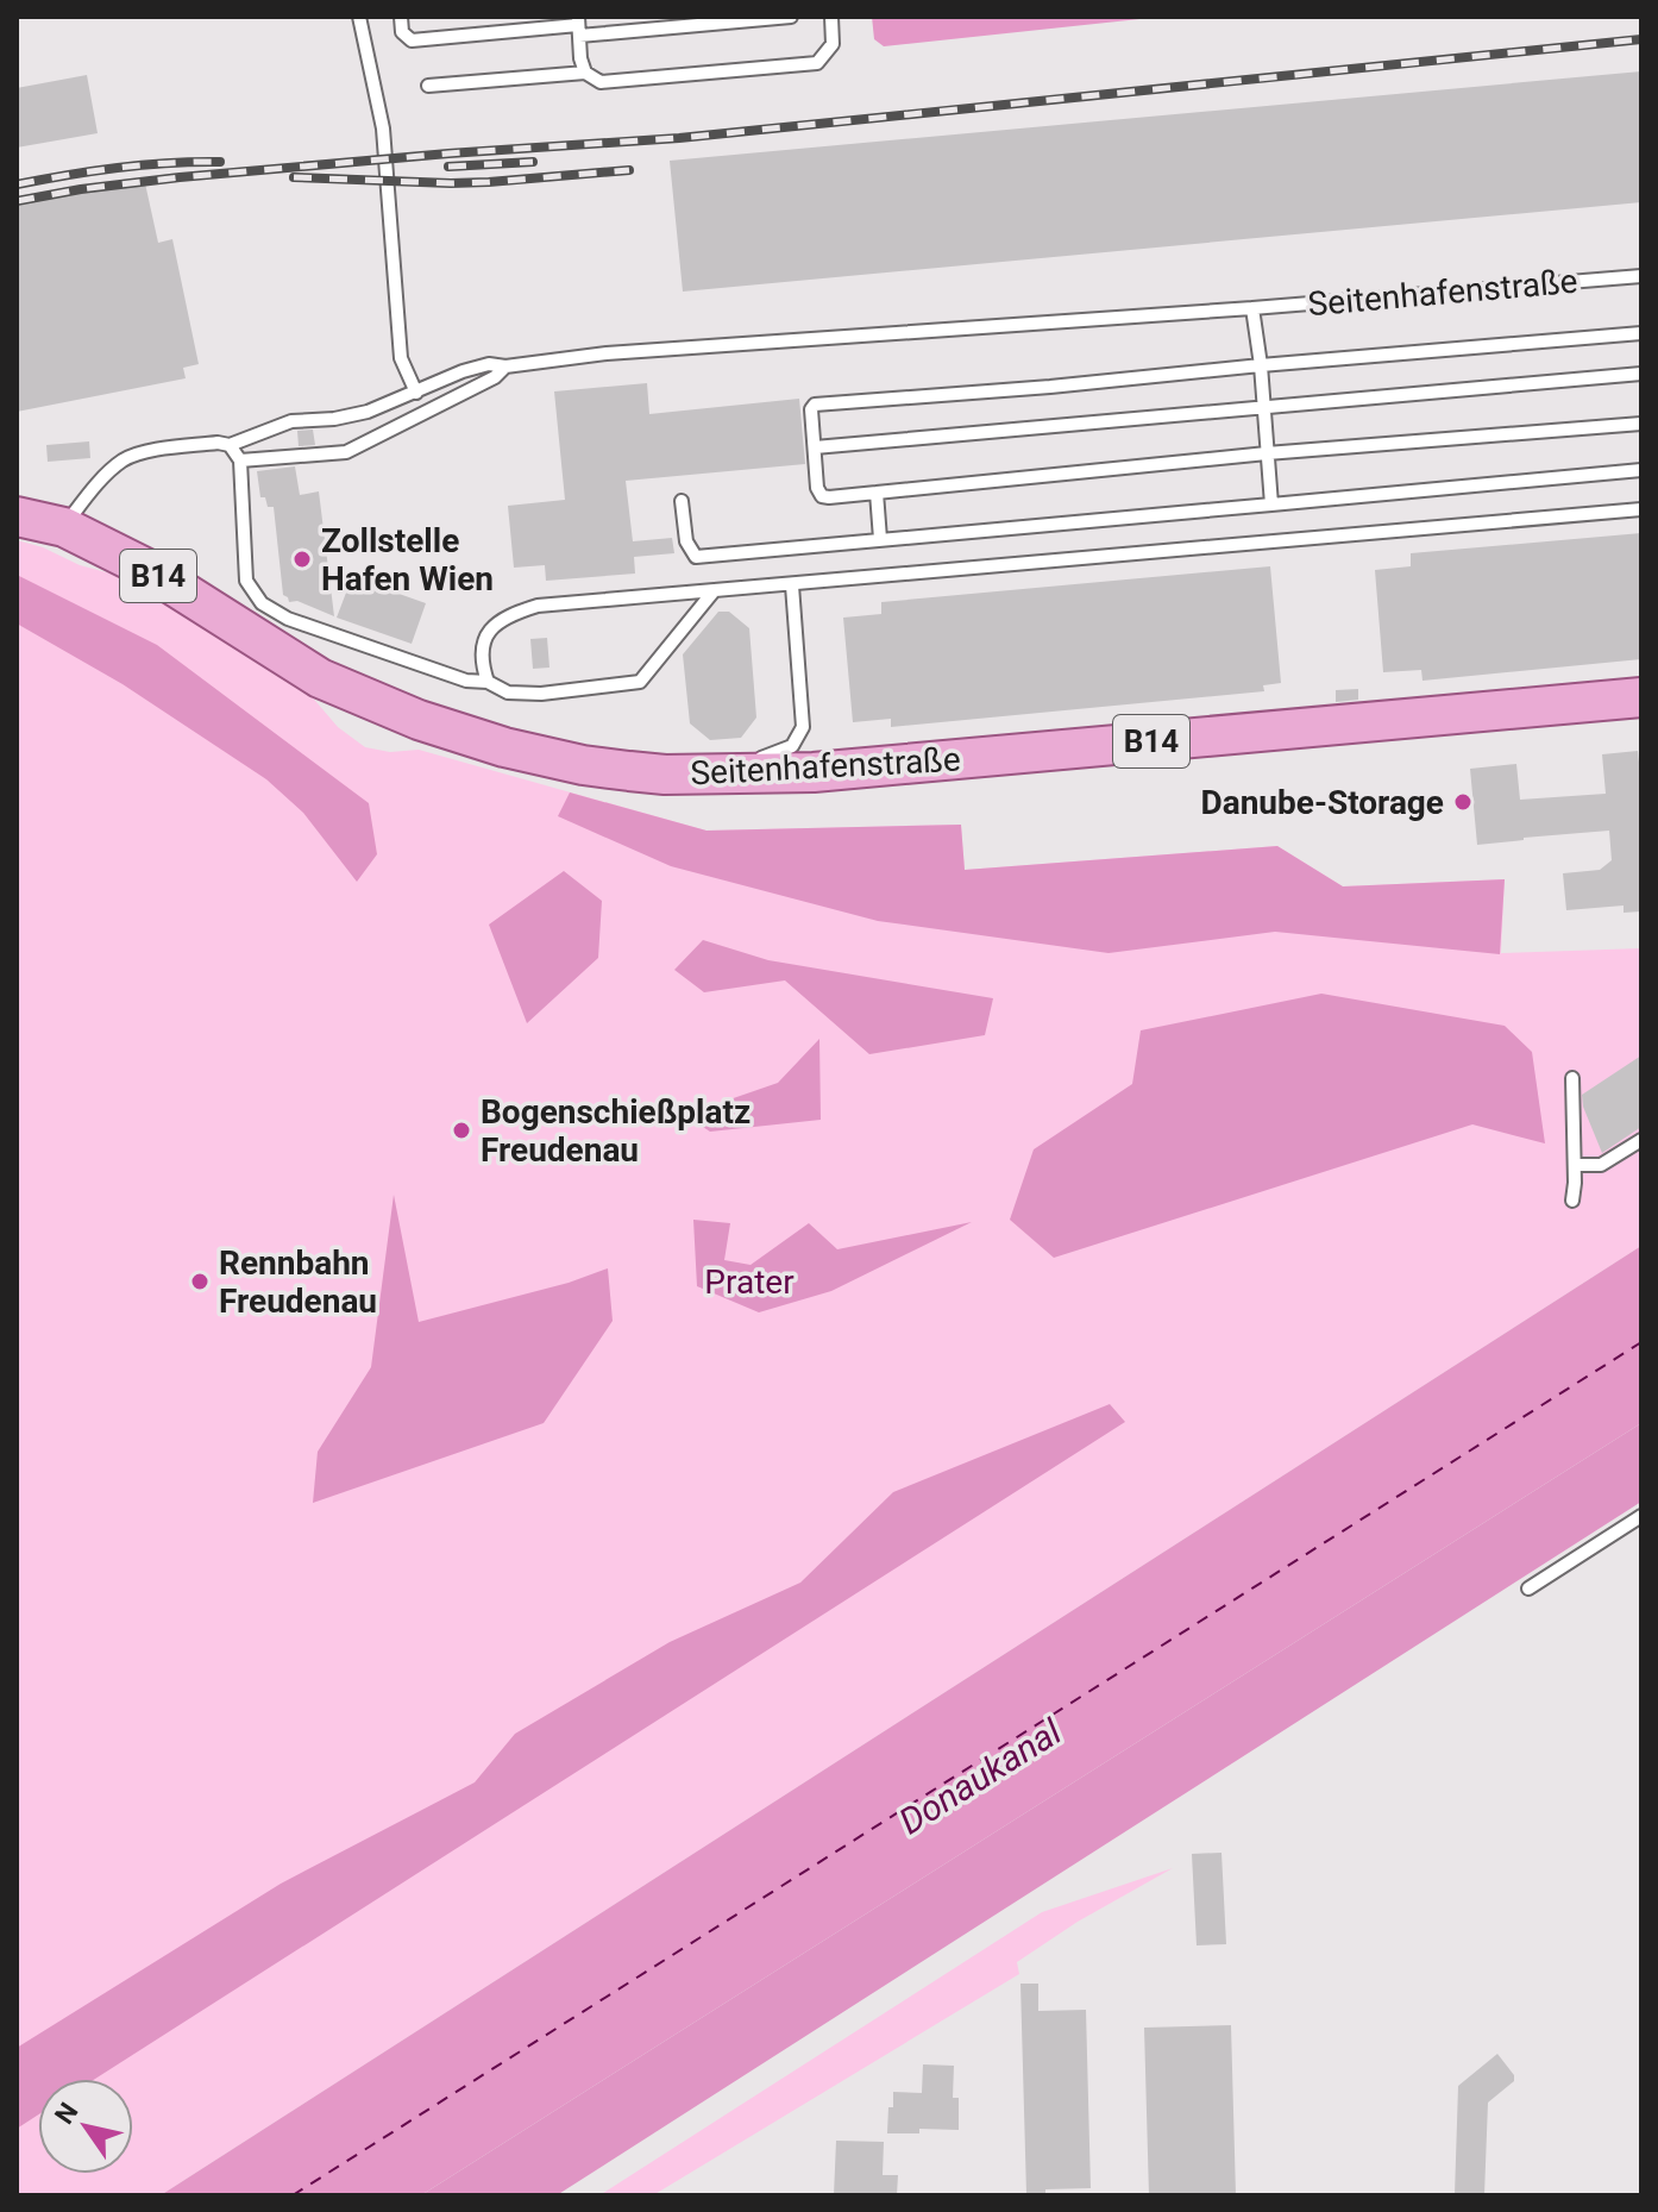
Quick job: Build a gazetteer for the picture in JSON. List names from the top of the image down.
{
  "streets": {
    "main road": ["Seitenhafenstraße", "B14"]
  },
  "water": ["Donaukanal"],
  "parks": ["Prater"],
  "places": [
    "Zollstelle Hafen Wien",
    "Danube-Storage",
    "Bogenschießplatz Freudenau",
    "Rennbahn Freudenau"
  ],
  "north": "top left"
}
